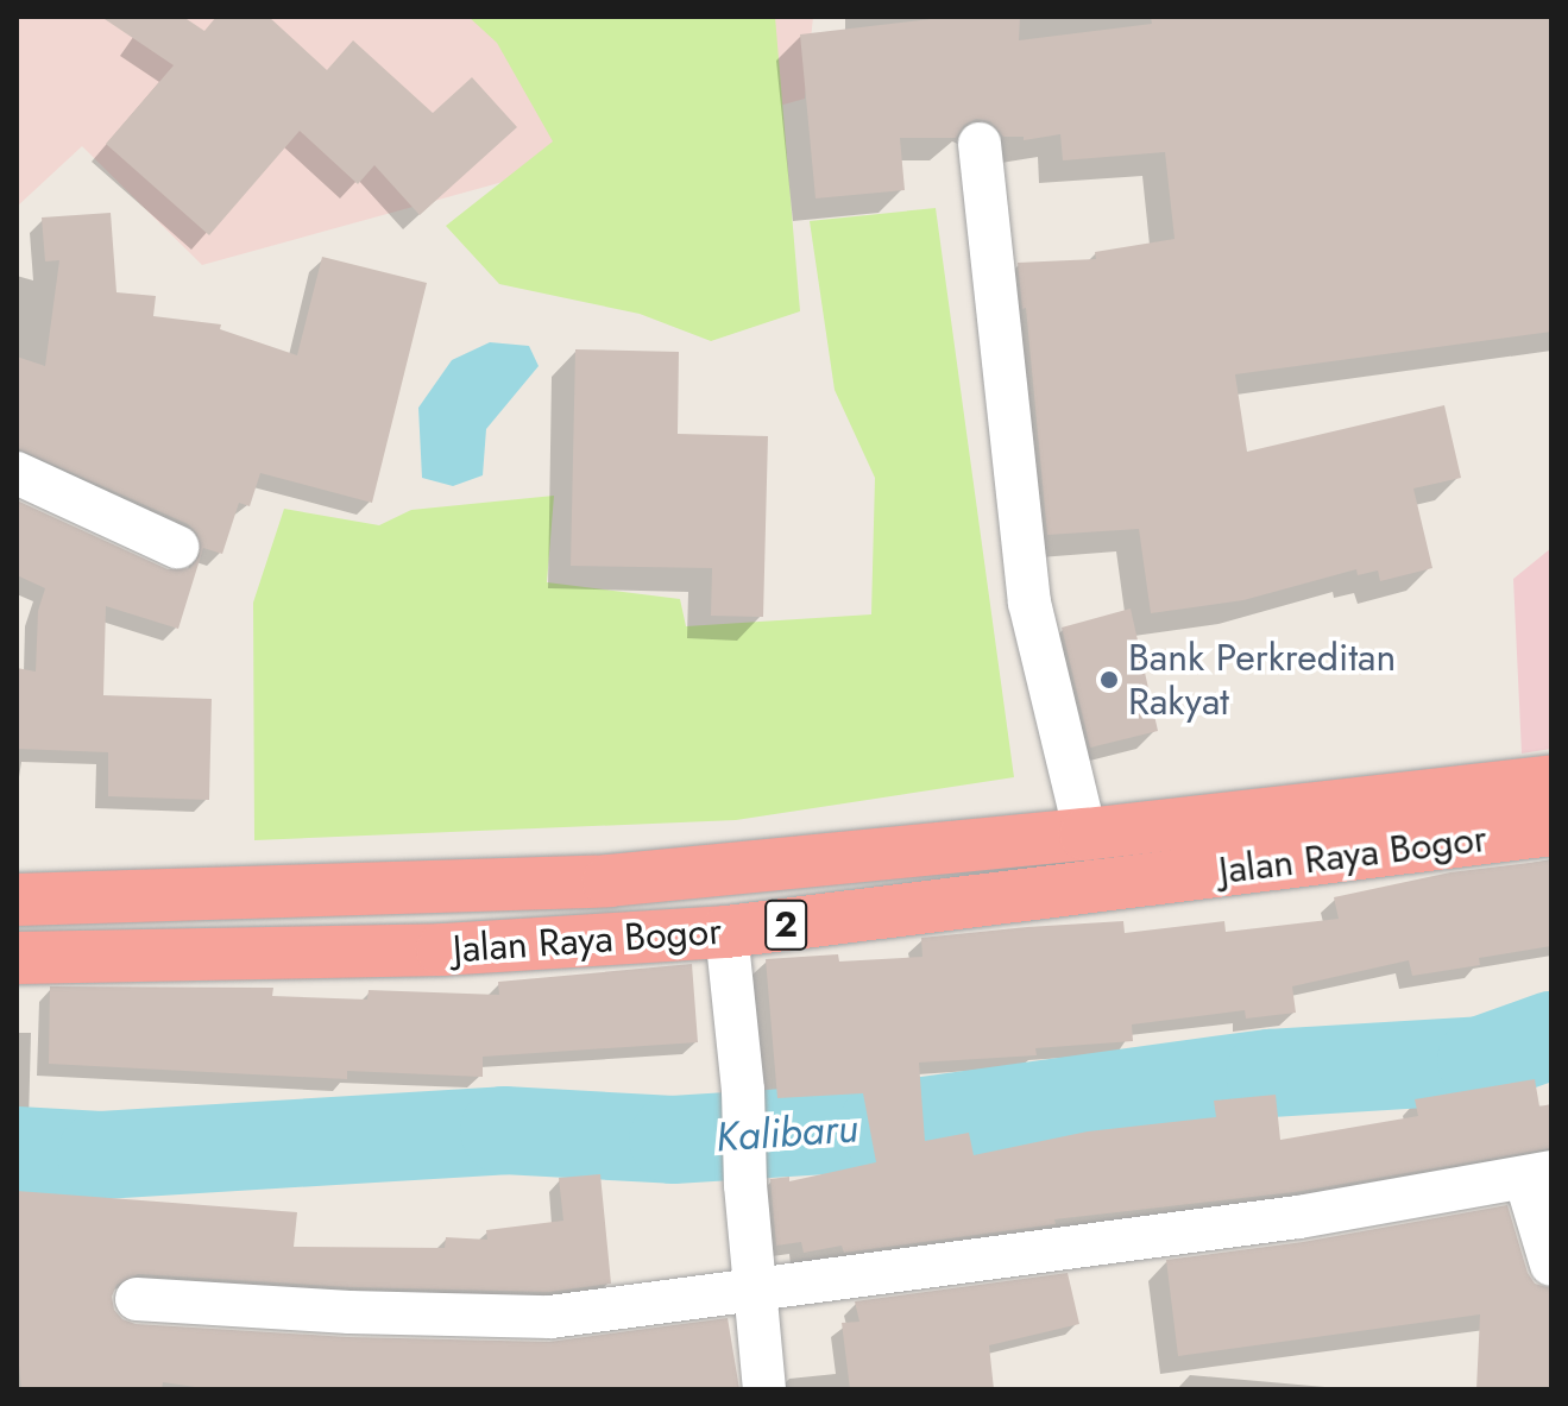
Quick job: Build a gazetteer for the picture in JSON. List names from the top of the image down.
{
  "streets": {
    "highway": ["Jalan Raya Bogor", "2"]
  },
  "water": ["Kalibaru"],
  "places": ["Bank Perkreditan Rakyat"]
}
